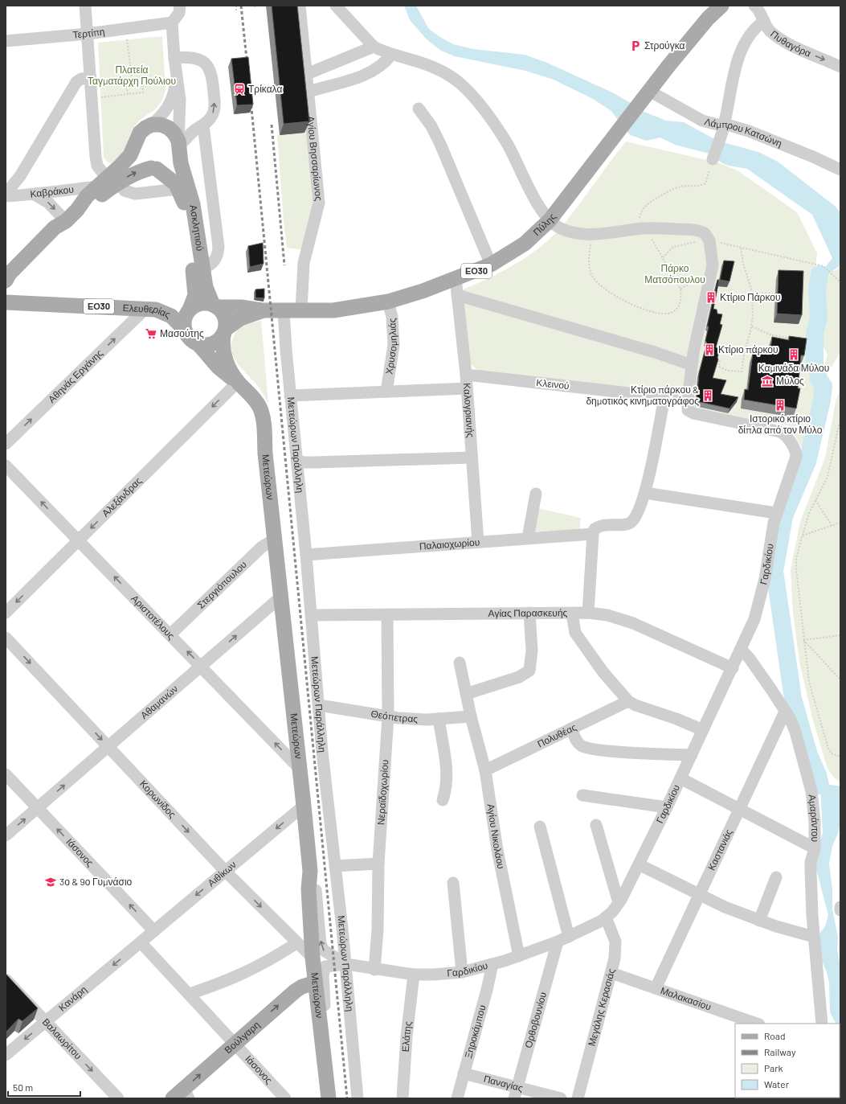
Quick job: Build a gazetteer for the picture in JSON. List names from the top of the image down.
{
  "streets": {
    "main road": [
      "Πύλης",
      "Ασκληπιού",
      "ΕΟ30",
      "Ελευθερίας",
      "Μετεώρων",
      "Βούλγαρη"
    ],
    "street": [
      "Τερτίπη",
      "Πυθαγόρα",
      "Λάμπρου Κατσώνη",
      "Αγίου Βησσαρίωνος",
      "Καβράκου",
      "Χρυσομηλιάς",
      "Αθηνάς Εργάνης",
      "Κλεινού",
      "Καλογριανής",
      "Μετεώρων Παράλληλη",
      "Αλεξάνδρας",
      "Παλαιοχωρίου",
      "Γαρδικίου",
      "Στεργιόπουλου",
      "Αγίας Παρασκευής",
      "Αριστοτέλους",
      "Αθαμανών",
      "Θεόπετρας",
      "Πολυθέας",
      "Νεραϊδοχωρίου",
      "Κορωνίδος",
      "Αμαράντου",
      "Αγίου Νικολάου",
      "Καστανιάς",
      "Ιάσονος",
      "Αιθίκων",
      "Κανάρη",
      "Μαλακασίου",
      "Μεγάλης Κερασιάς",
      "Ορθοβουνίου",
      "Ξηροκάμπου",
      "Ελάτης",
      "Βαλαωρίτου",
      "Παναγίας"
    ]
  },
  "crossings": [
    ["Λάμπρου Κατσώνη", "Πύλης"],
    ["Αγίου Βησσαρίωνος", "Πύλης"],
    ["Πύλης", "ΕΟ30"],
    ["Πύλης", "Χρυσομηλιάς"],
    ["Πύλης", "Καλογριανής"],
    ["Πύλης", "Μετεώρων Παράλληλη"],
    ["Ασκληπιού", "ΕΟ30"],
    ["Ασκληπιού", "Ελευθερίας"],
    ["Ασκληπιού", "Μετεώρων"],
    ["ΕΟ30", "Ελευθερίας"],
    ["ΕΟ30", "Μετεώρων Παράλληλη"],
    ["ΕΟ30", "Μετεώρων"],
    ["Ελευθερίας", "Αθηνάς Εργάνης"],
    ["Ελευθερίας", "Μετεώρων"],
    ["Κλεινού", "Καλογριανής"],
    ["Κλεινού", "Γαρδικίου"],
    ["Καλογριανής", "Παλαιοχωρίου"],
    ["Μετεώρων Παράλληλη", "Παλαιοχωρίου"],
    ["Μετεώρων Παράλληλη", "Γαρδικίου"],
    ["Μετεώρων Παράλληλη", "Αγίας Παρασκευής"],
    ["Μετεώρων Παράλληλη", "Θεόπετρας"],
    ["Μετεώρων", "Αλεξάνδρας"],
    ["Μετεώρων", "Στεργιόπουλου"],
    ["Μετεώρων", "Αριστοτέλους"],
    ["Μετεώρων", "Αθαμανών"],
    ["Μετεώρων", "Κορωνίδος"],
    ["Μετεώρων", "Αιθίκων"],
    ["Μετεώρων", "Βούλγαρη"],
    ["Αλεξάνδρας", "Αριστοτέλους"],
    ["Γαρδικίου", "Αγίας Παρασκευής"],
    ["Γαρδικίου", "Νεραϊδοχωρίου"],
    ["Γαρδικίου", "Αμαράντου"],
    ["Γαρδικίου", "Αγίου Νικολάου"],
    ["Γαρδικίου", "Μεγάλης Κερασιάς"],
    ["Γαρδικίου", "Ορθοβουνίου"],
    ["Γαρδικίου", "Ξηροκάμπου"],
    ["Γαρδικίου", "Ελάτης"],
    ["Στεργιόπουλου", "Αριστοτέλους"],
    ["Αγίας Παρασκευής", "Νεραϊδοχωρίου"],
    ["Αριστοτέλους", "Αθαμανών"],
    ["Αθαμανών", "Κορωνίδος"],
    ["Αθαμανών", "Ιάσονος"],
    ["Θεόπετρας", "Νεραϊδοχωρίου"],
    ["Θεόπετρας", "Αγίου Νικολάου"],
    ["Πολυθέας", "Αγίου Νικολάου"],
    ["Κορωνίδος", "Αιθίκων"],
    ["Αμαράντου", "Καστανιάς"],
    ["Καστανιάς", "Μαλακασίου"],
    ["Ιάσονος", "Αιθίκων"],
    ["Ιάσονος", "Κανάρη"],
    ["Ιάσονος", "Βούλγαρη"],
    ["Αιθίκων", "Κανάρη"],
    ["Κανάρη", "Βαλαωρίτου"],
    ["Μαλακασίου", "Μεγάλης Κερασιάς"],
    ["Ορθοβουνίου", "Παναγίας"],
    ["Ξηροκάμπου", "Παναγίας"]
  ],
  "one_way": [
    "Πυθαγόρα",
    "Αθηνάς Εργάνης",
    "Αλεξάνδρας",
    "Αριστοτέλους",
    "Αθαμανών",
    "Κορωνίδος",
    "Ιάσονος",
    "Κανάρη",
    "Βούλγαρη",
    "Βαλαωρίτου"
  ],
  "parks": ["Πλατεία Ταγματάρχη Πούλιου", "Πάρκο Ματσόπουλου"],
  "places": {
    "parking": ["Στρούγκα"],
    "station": ["Τρίκαλα"],
    "building": [
      "Κτίριο Πάρκου",
      "Κτίριο πάρκου",
      "Καμινάδα Μύλου",
      "Κτίριο πάρκου & δημοτικός κινηματογράφος",
      "Ιστορικό κτίριο δίπλα από τον Μύλο"
    ],
    "supermarket": ["Μασούτης"],
    "museum": ["Μύλος"],
    "school or university": ["3ο & 9ο Γυμνάσιο"]
  },
  "legend": [
    "Road",
    "Railway",
    "Park",
    "Water"
  ],
  "scale_bar": "50 m"
}
